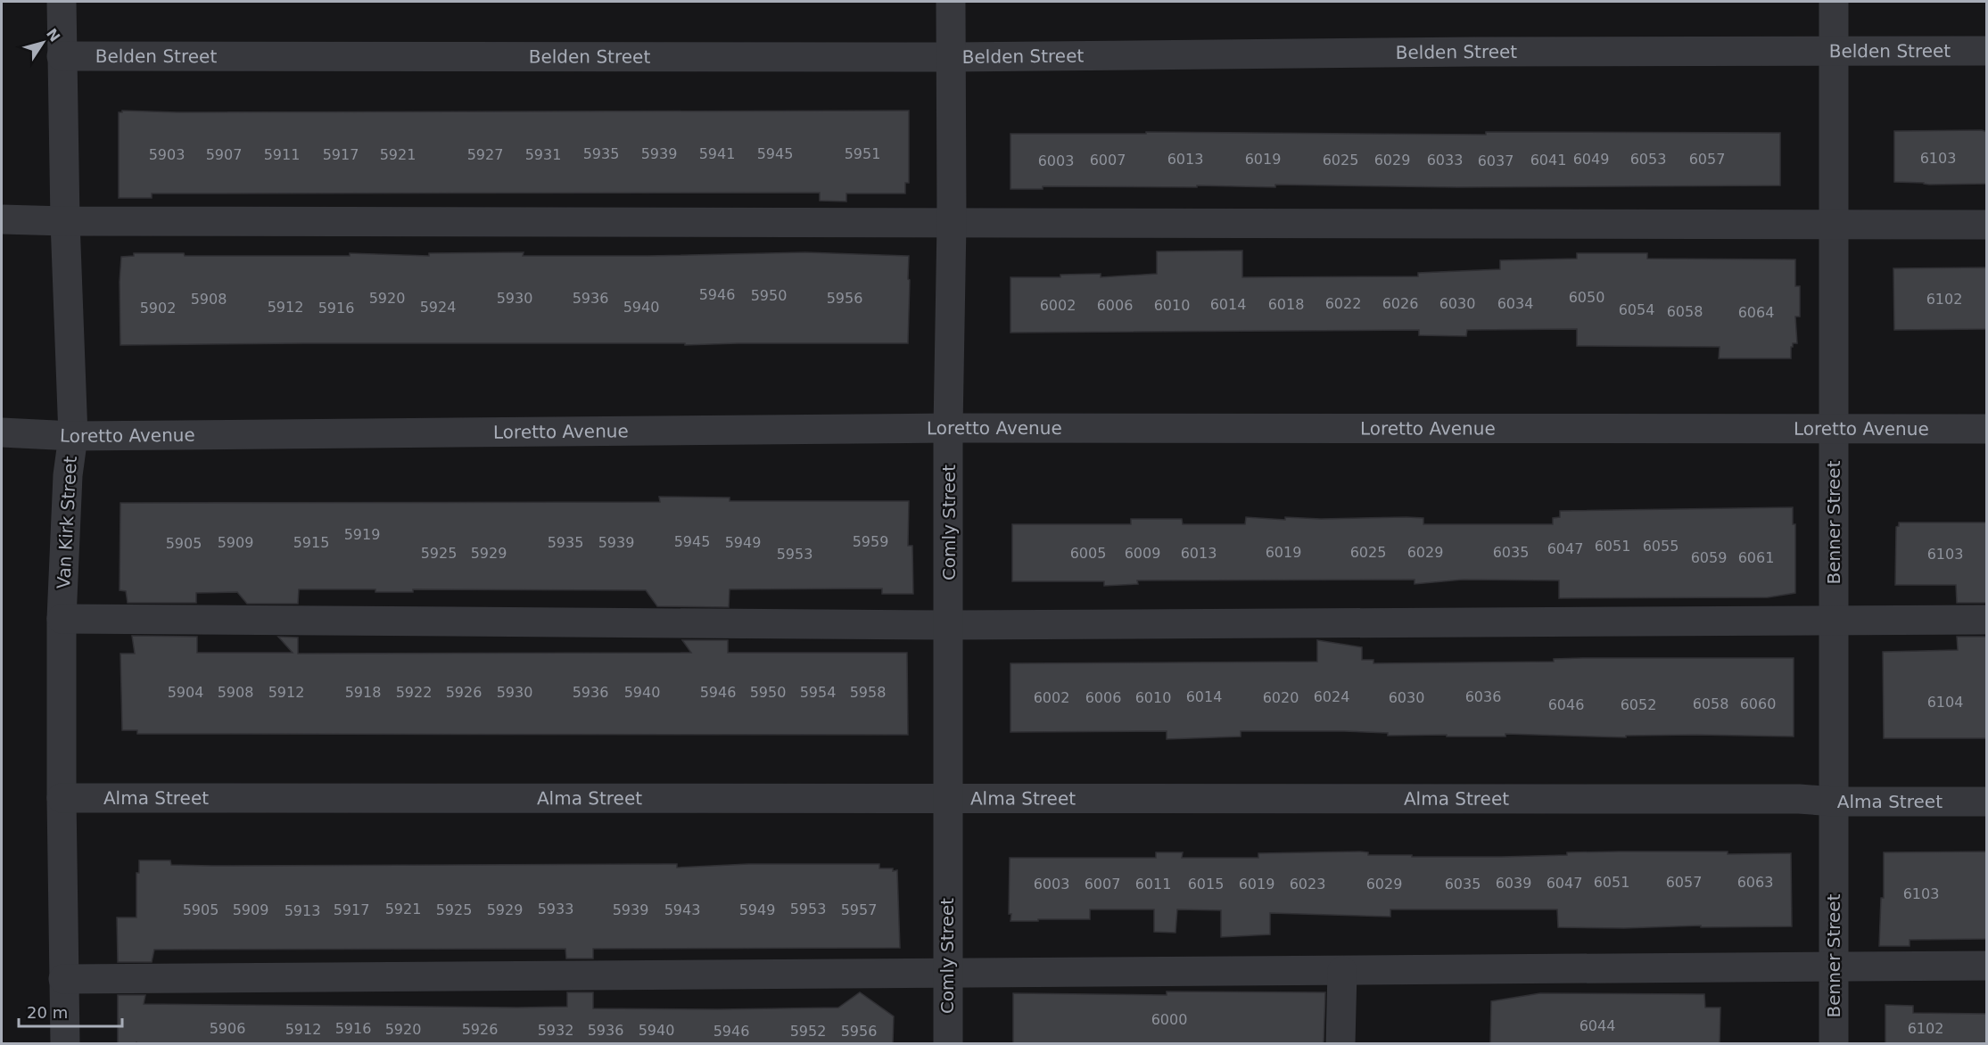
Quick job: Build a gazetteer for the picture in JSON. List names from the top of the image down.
{
  "streets": {
    "street": [
      "Belden Street",
      "Loretto Avenue",
      "Van Kirk Street",
      "Comly Street",
      "Benner Street",
      "Alma Street"
    ]
  },
  "crossings": [
    ["Belden Street", "Van Kirk Street"],
    ["Belden Street", "Comly Street"],
    ["Belden Street", "Benner Street"],
    ["Loretto Avenue", "Van Kirk Street"],
    ["Loretto Avenue", "Comly Street"],
    ["Loretto Avenue", "Benner Street"],
    ["Van Kirk Street", "Alma Street"],
    ["Comly Street", "Alma Street"],
    ["Benner Street", "Alma Street"]
  ],
  "house_numbers": [
    "5935",
    "5939",
    "5941",
    "5945",
    "5951",
    "5903",
    "5907",
    "5911",
    "5917",
    "5921",
    "5927",
    "5931",
    "6103",
    "6013",
    "6019",
    "6049",
    "6053",
    "6057",
    "6007",
    "6025",
    "6029",
    "6033",
    "6041",
    "6003",
    "6037",
    "5946",
    "5950",
    "6050",
    "5920",
    "5930",
    "5936",
    "5956",
    "5908",
    "6102",
    "6022",
    "6026",
    "6030",
    "6034",
    "6014",
    "6018",
    "6002",
    "6006",
    "6010",
    "5912",
    "5924",
    "5940",
    "5902",
    "5916",
    "6054",
    "6058",
    "6064",
    "5919",
    "5945",
    "5959",
    "5909",
    "5915",
    "5935",
    "5939",
    "5949",
    "5905",
    "6051",
    "6055",
    "6047",
    "6019",
    "6025",
    "6029",
    "6035",
    "5925",
    "5929",
    "6005",
    "6009",
    "6013",
    "5953",
    "6103",
    "6059",
    "6061",
    "5904",
    "5908",
    "5912",
    "5918",
    "5922",
    "5926",
    "5930",
    "5936",
    "5940",
    "5946",
    "5950",
    "5954",
    "5958",
    "6014",
    "6024",
    "6036",
    "6002",
    "6006",
    "6010",
    "6020",
    "6030",
    "6104",
    "6058",
    "6060",
    "6046",
    "6052",
    "6051",
    "6057",
    "6063",
    "6039",
    "6047",
    "6003",
    "6007",
    "6011",
    "6015",
    "6019",
    "6023",
    "6029",
    "6035",
    "6103",
    "5921",
    "5933",
    "5953",
    "5905",
    "5909",
    "5917",
    "5925",
    "5929",
    "5939",
    "5943",
    "5949",
    "5957",
    "5913",
    "6000",
    "6044",
    "5906",
    "5916",
    "6102",
    "5912",
    "5920",
    "5926",
    "5932",
    "5936",
    "5940",
    "5946",
    "5952",
    "5956"
  ],
  "scale_bar": "20 m",
  "north": "top right"
}
